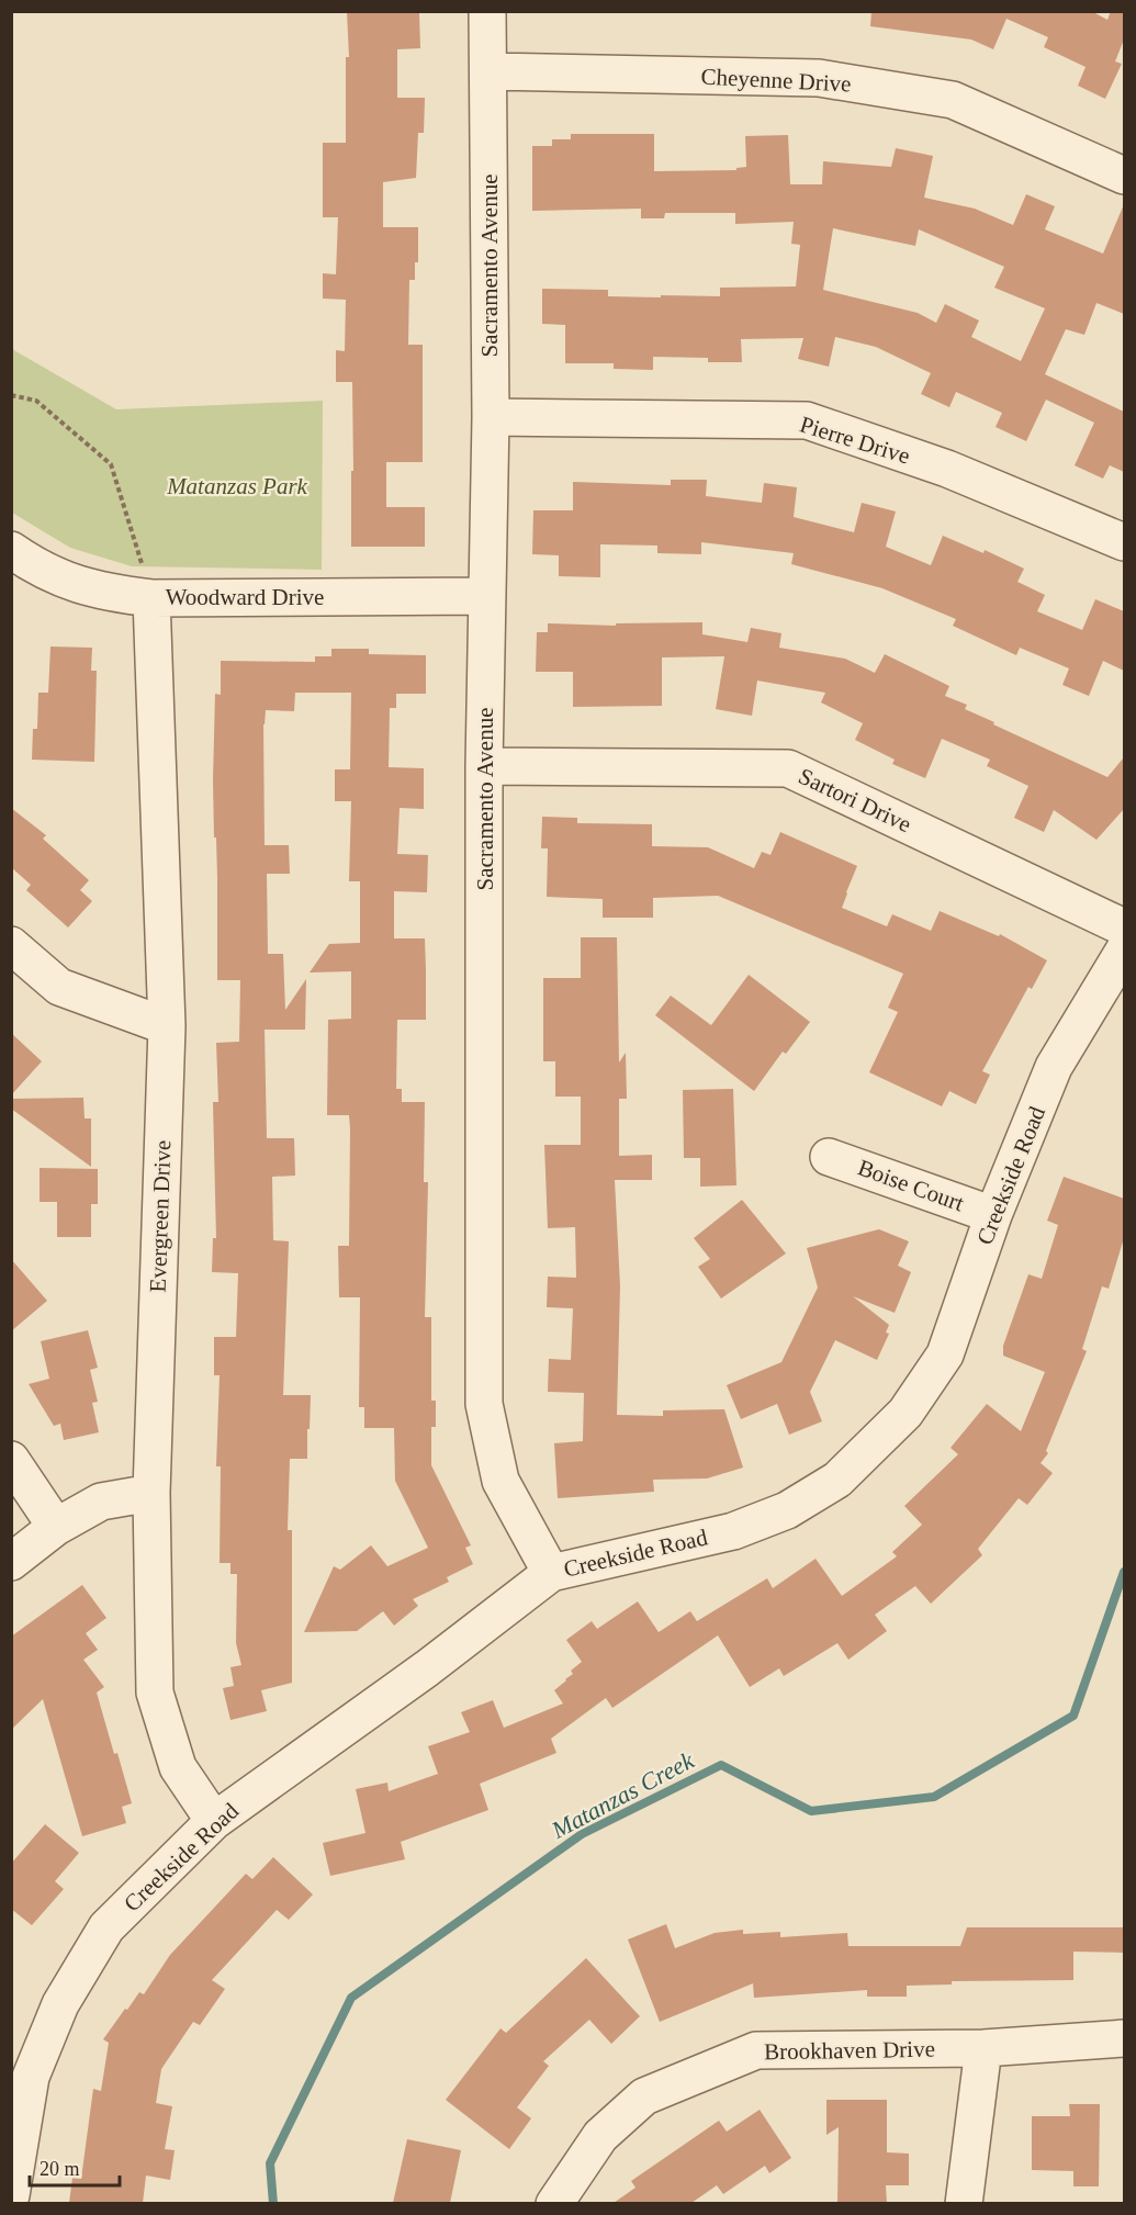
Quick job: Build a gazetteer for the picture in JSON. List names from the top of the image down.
{
  "streets": {
    "street": [
      "Cheyenne Drive",
      "Sacramento Avenue",
      "Pierre Drive",
      "Woodward Drive",
      "Sartori Drive",
      "Creekside Road",
      "Boise Court",
      "Evergreen Drive",
      "Brookhaven Drive"
    ]
  },
  "crossings": [
    ["Cheyenne Drive", "Sacramento Avenue"],
    ["Sacramento Avenue", "Pierre Drive"],
    ["Sacramento Avenue", "Woodward Drive"],
    ["Sacramento Avenue", "Sartori Drive"],
    ["Sacramento Avenue", "Creekside Road"],
    ["Woodward Drive", "Evergreen Drive"],
    ["Creekside Road", "Boise Court"],
    ["Creekside Road", "Evergreen Drive"]
  ],
  "water": ["Matanzas Creek"],
  "parks": ["Matanzas Park"],
  "scale_bar": "20 m"
}
